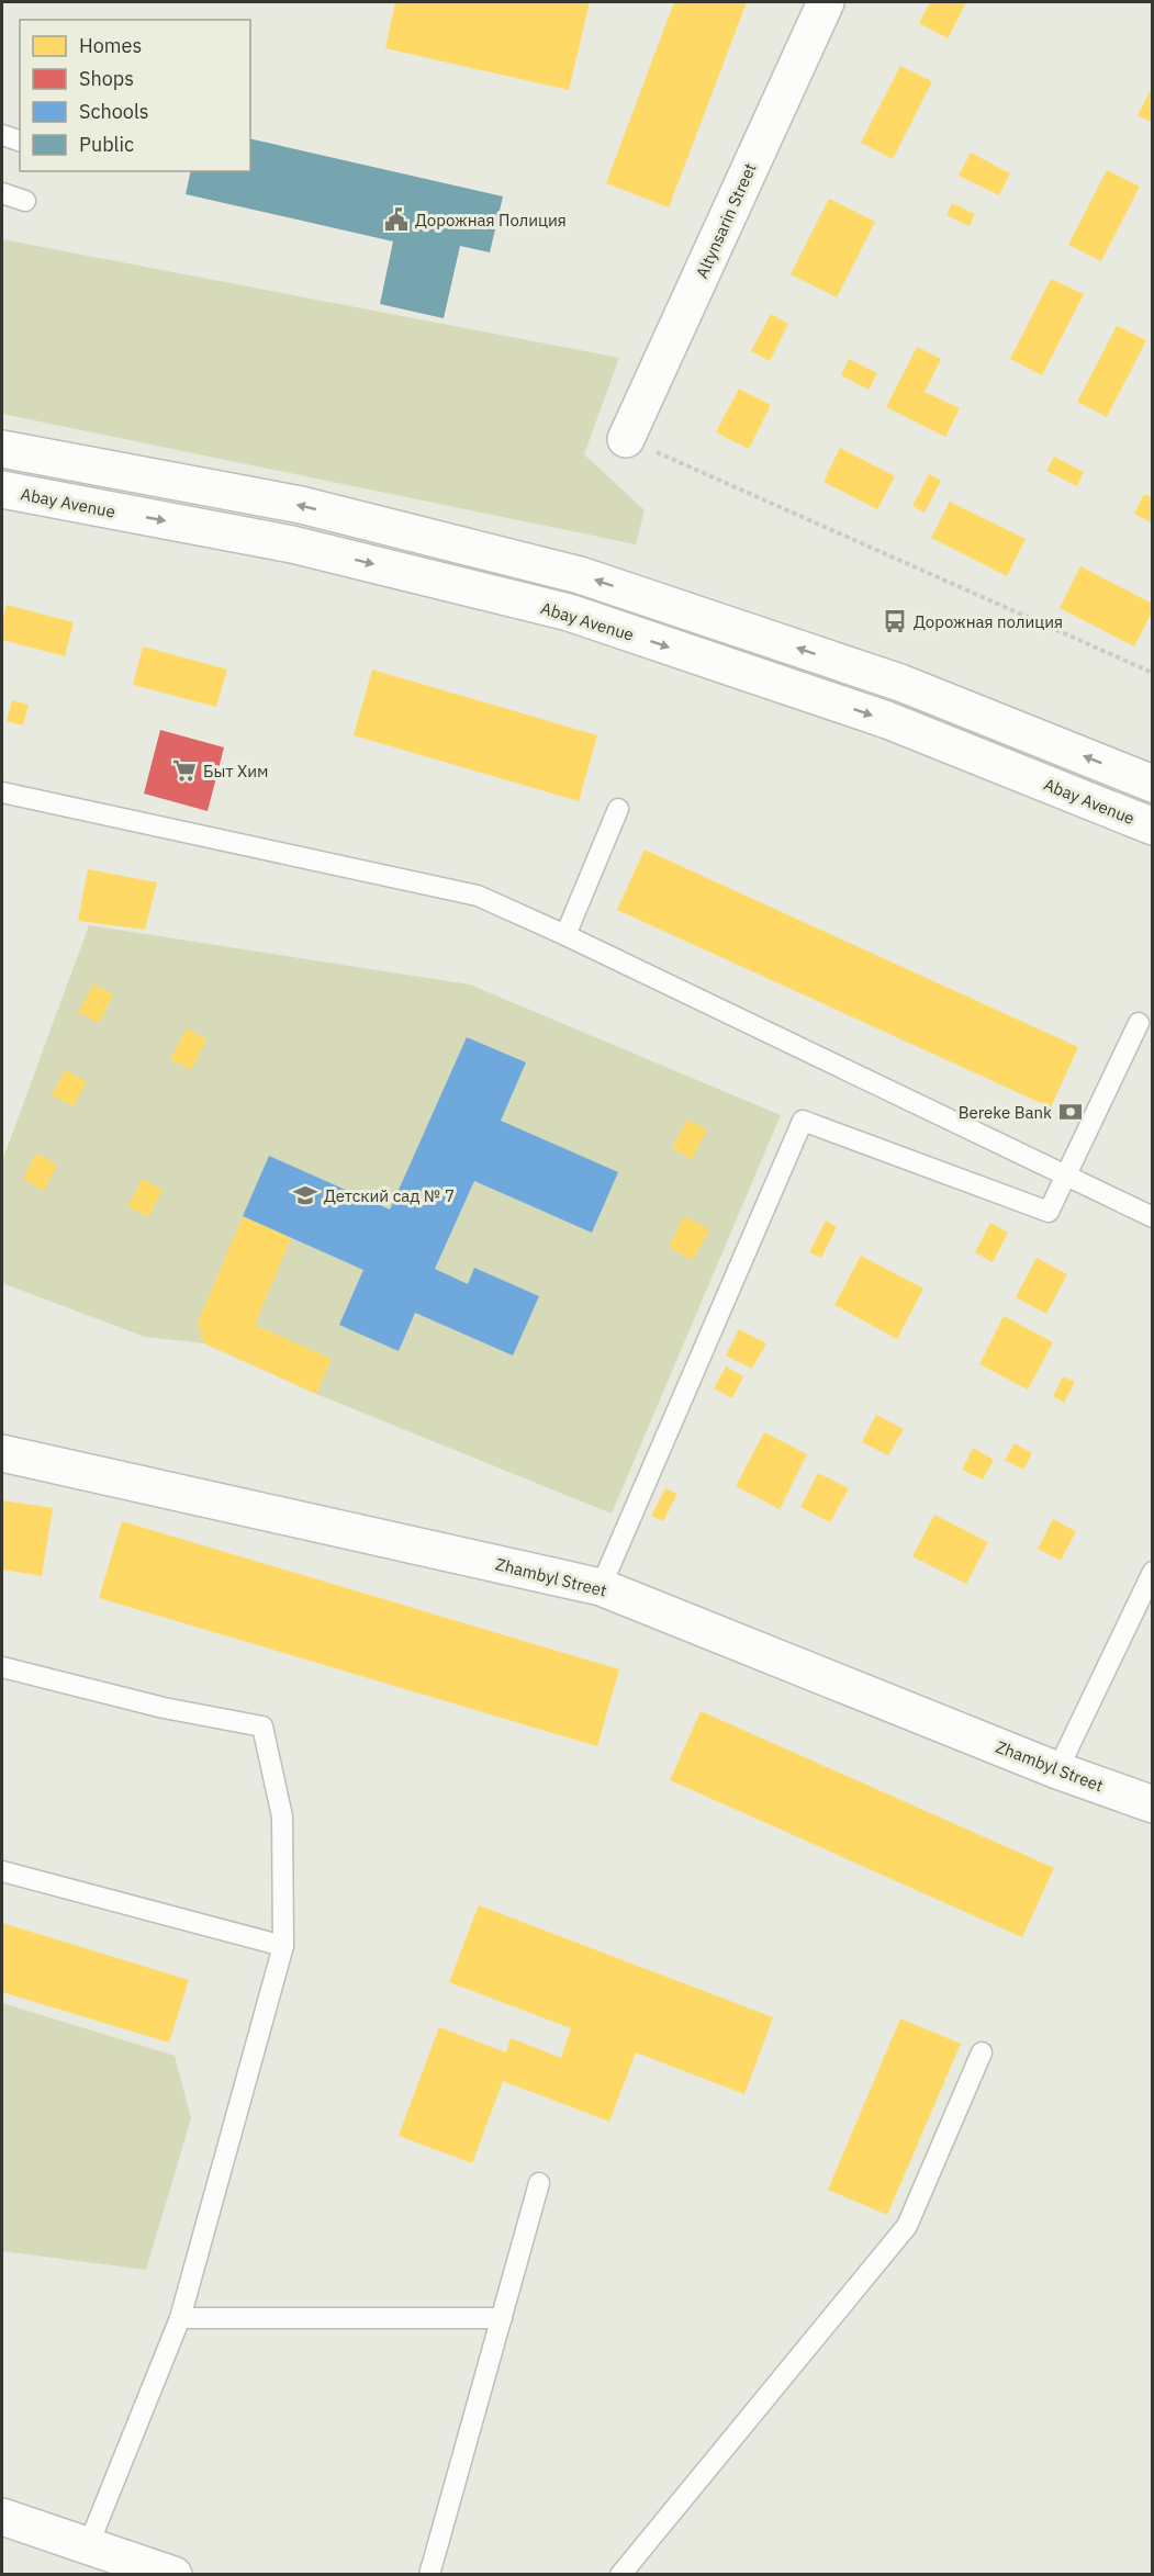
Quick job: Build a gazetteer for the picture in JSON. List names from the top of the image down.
{
  "streets": {
    "main road": ["Altynsarin Street", "Abay Avenue", "Zhambyl Street"]
  },
  "places": {
    "public building": ["Дорожная Полиция"],
    "bus stop": ["Дорожная полиция"],
    "supermarket": ["Быт Хим"],
    "bank": ["Bereke Bank"],
    "school or university": ["Детский сад № 7"]
  },
  "legend": [
    "Homes",
    "Shops",
    "Schools",
    "Public"
  ]
}
